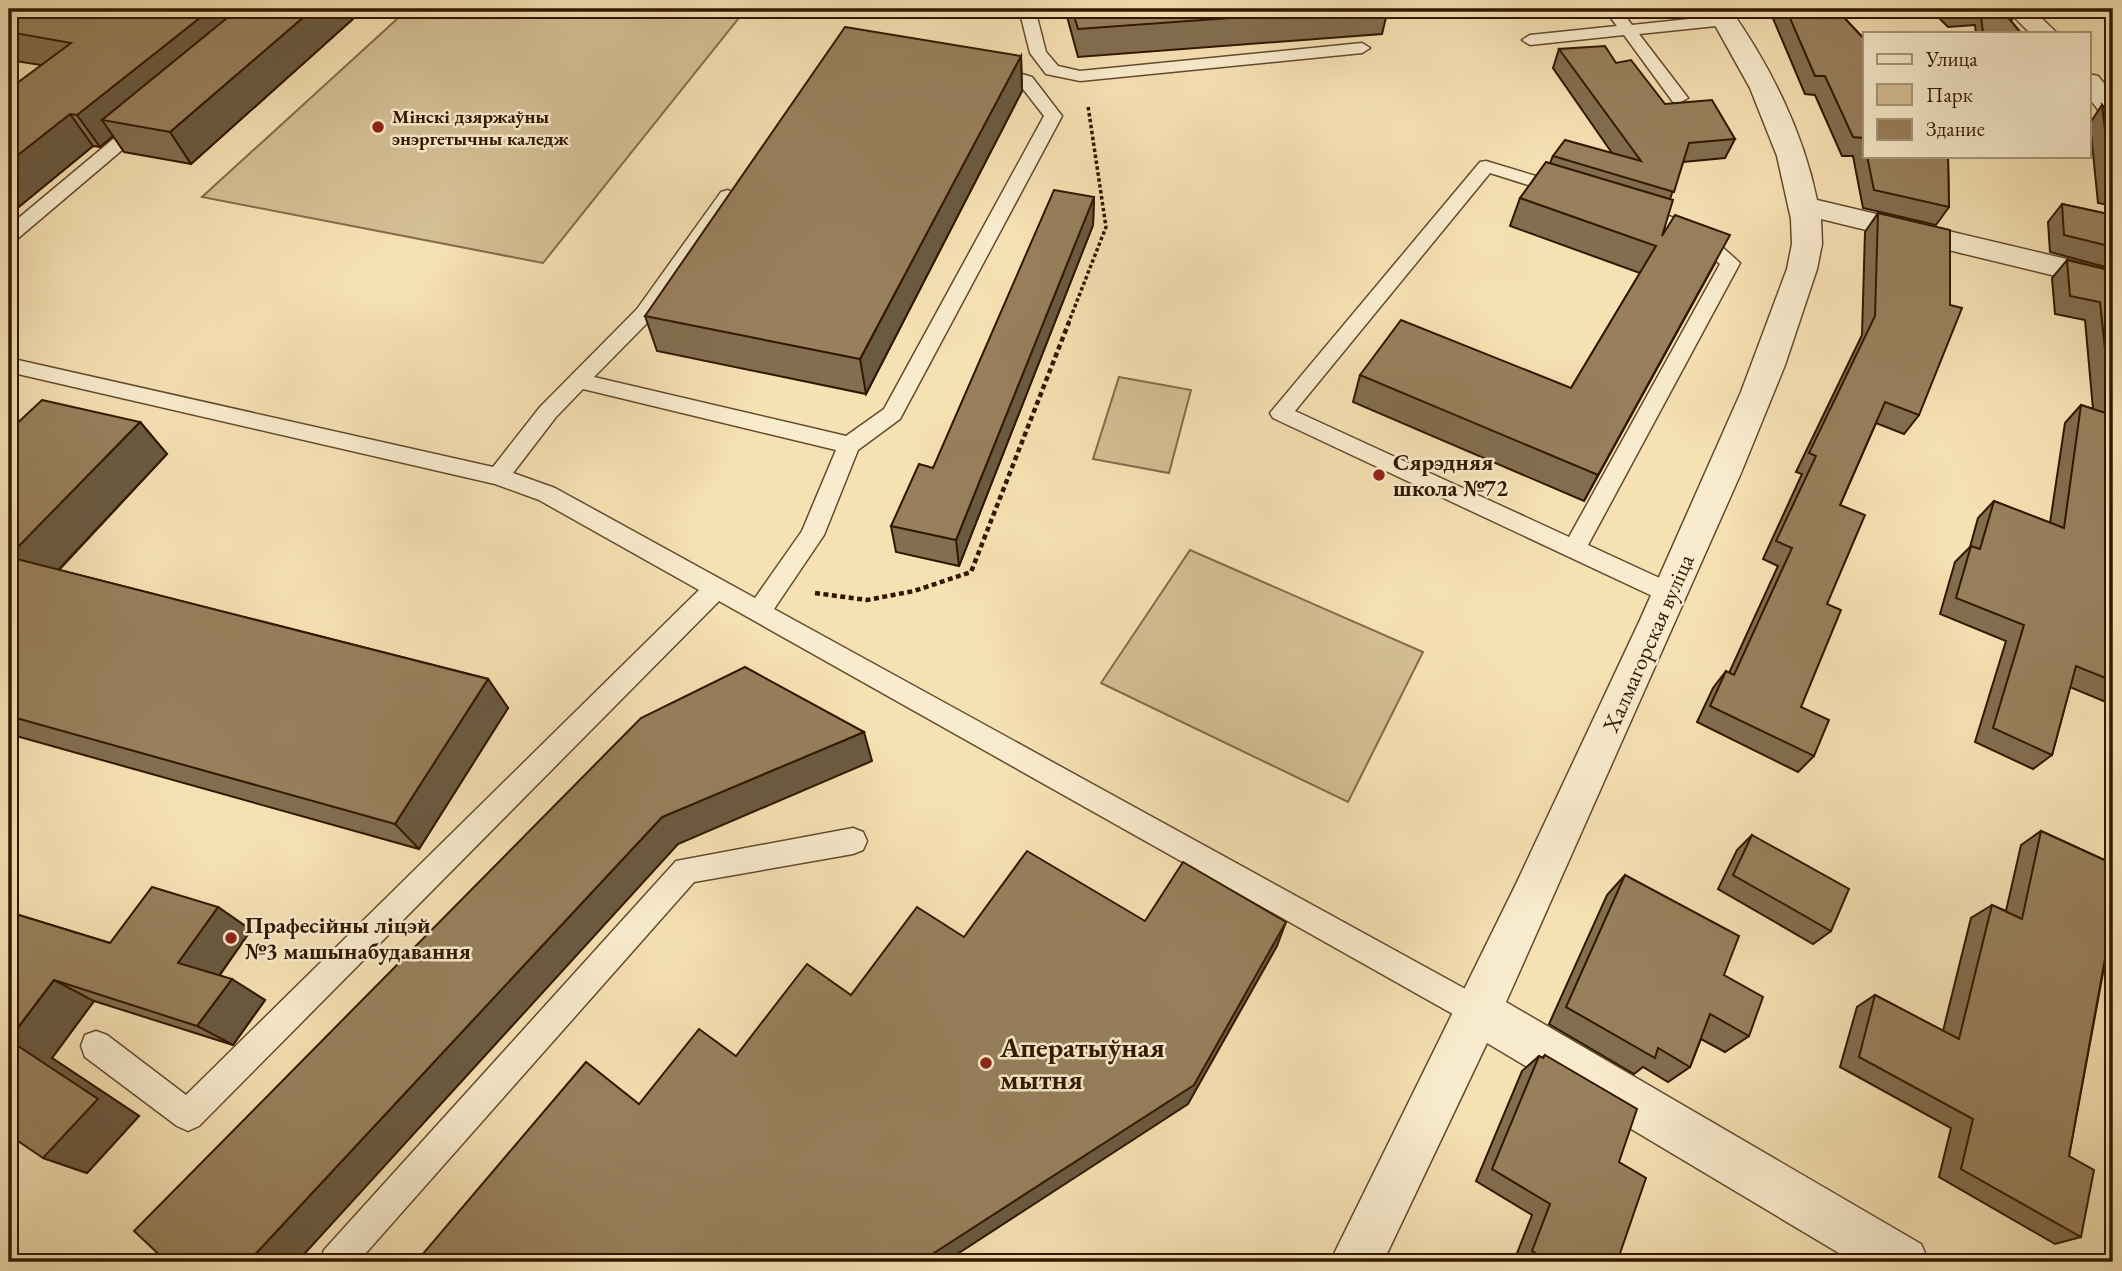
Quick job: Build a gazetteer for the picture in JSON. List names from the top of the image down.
{
  "streets": {
    "street": ["Халмагорская вуліца"]
  },
  "places": [
    "Мінскі дзяржаўны энэргетычны каледж",
    "Сярэдняя школа №72",
    "Прафесійны ліцэй №3 машынабудавання",
    "Аператыўная мытня"
  ],
  "legend": ["Улица", "Парк", "Здание"]
}
